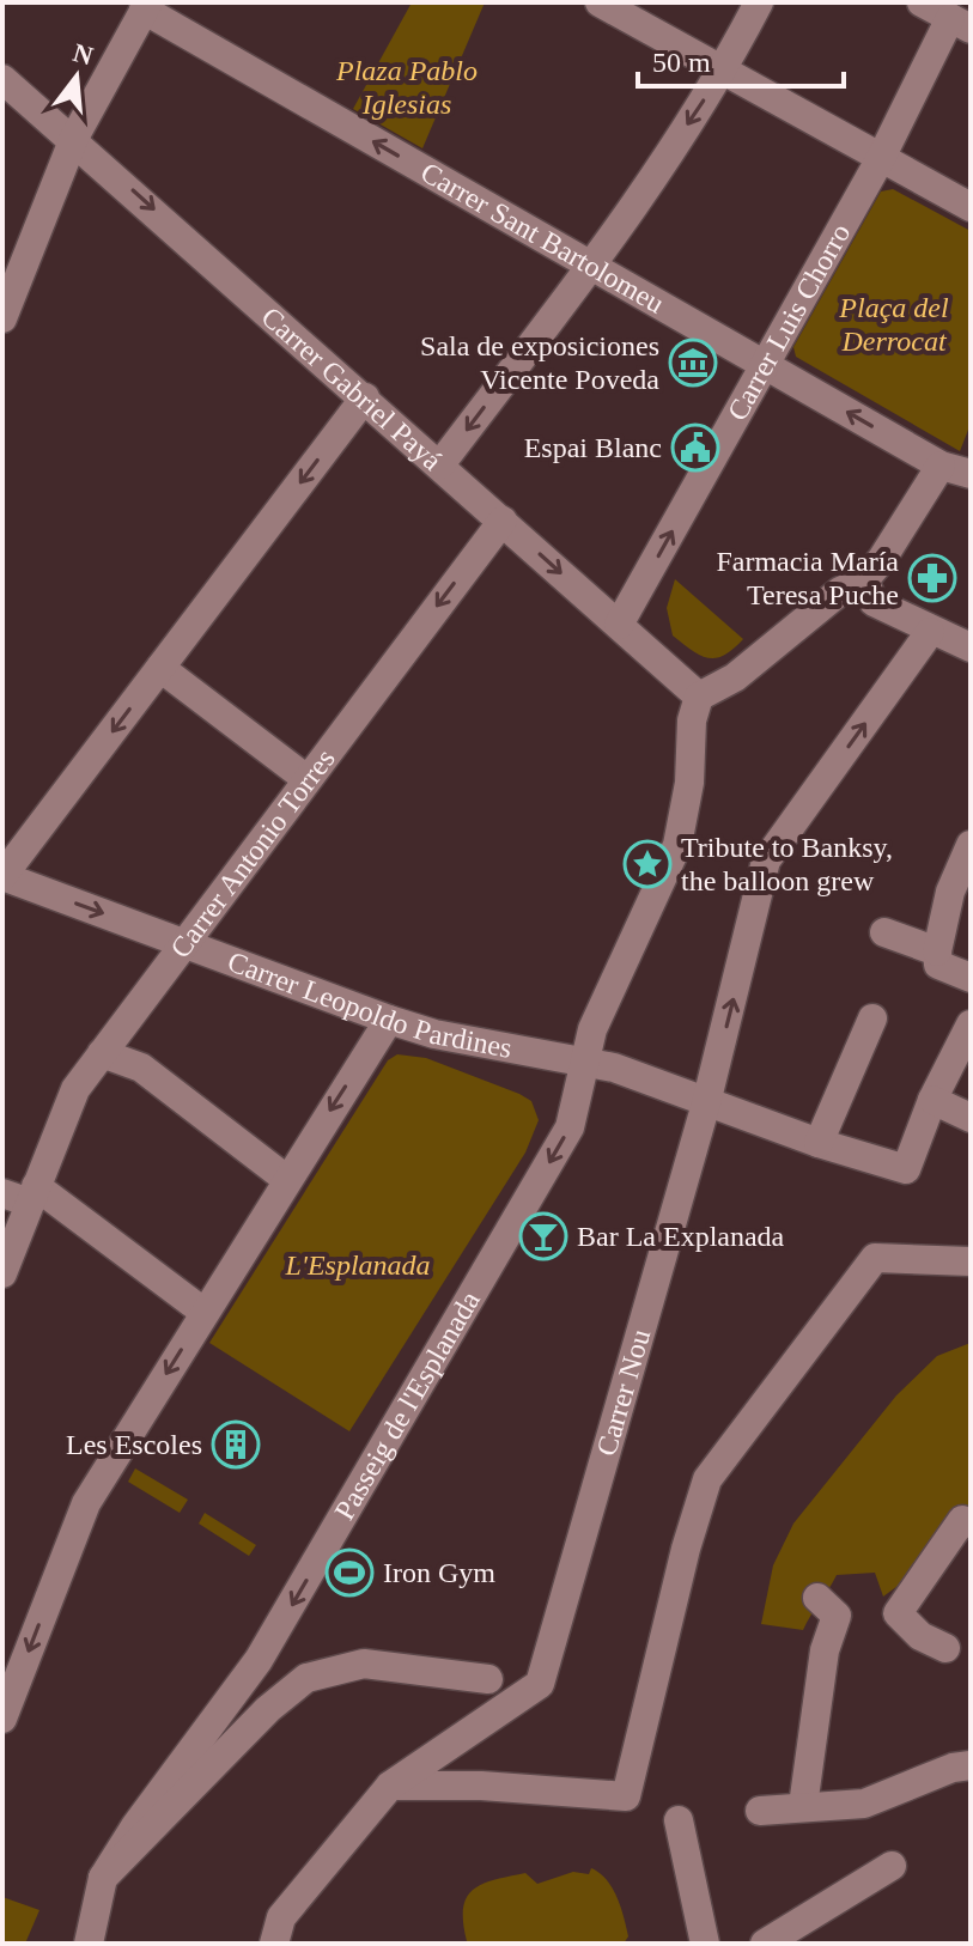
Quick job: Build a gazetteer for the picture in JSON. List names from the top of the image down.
{
  "streets": {
    "street": [
      "Carrer Sant Bartolomeu",
      "Carrer Luis Chorro",
      "Carrer Gabriel Payá",
      "Carrer Antonio Torres",
      "Carrer Leopoldo Pardines",
      "Carrer Nou",
      "Passeig de l'Esplanada"
    ]
  },
  "crossings": [
    ["Carrer Sant Bartolomeu", "Carrer Luis Chorro"],
    ["Carrer Luis Chorro", "Carrer Gabriel Payá"],
    ["Carrer Gabriel Payá", "Carrer Antonio Torres"],
    ["Carrer Gabriel Payá", "Passeig de l'Esplanada"],
    ["Carrer Antonio Torres", "Carrer Leopoldo Pardines"],
    ["Carrer Leopoldo Pardines", "Carrer Nou"],
    ["Carrer Leopoldo Pardines", "Passeig de l'Esplanada"]
  ],
  "one_way": ["Carrer Gabriel Payá"],
  "parks": ["Plaza Pablo Iglesias", "Plaça del Derrocat", "L'Esplanada"],
  "places": {
    "museum": ["Sala de exposiciones Vicente Poveda"],
    "public building": ["Espai Blanc"],
    "pharmacy": ["Farmacia María Teresa Puche"],
    "place": ["Tribute to Banksy, the balloon grew"],
    "bar": ["Bar La Explanada"],
    "building": ["Les Escoles"],
    "sports": ["Iron Gym"]
  },
  "scale_bar": "50 m",
  "north": "top"
}
